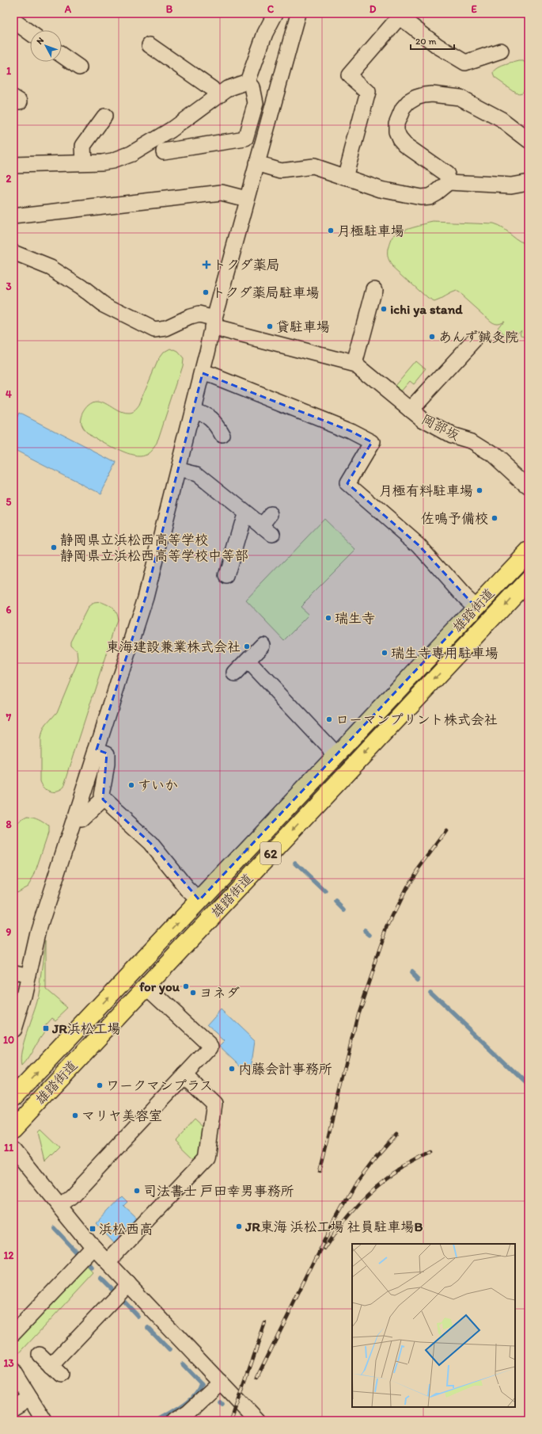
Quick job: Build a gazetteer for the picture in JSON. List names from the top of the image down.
{
  "streets": {
    "main road": ["雄踏街道", "62"],
    "street": ["岡部坂"]
  },
  "places": {
    "other": [
      "月極駐車場",
      "トクダ薬局駐車場",
      "ichi ya stand",
      "貸駐車場",
      "あんず鍼灸院",
      "月極有料駐車場",
      "佐鳴予備校",
      "静岡県立浜松西高等学校 静岡県立浜松西高等学校中等部",
      "瑞生寺",
      "東海建設兼業株式会社",
      "瑞生寺専用駐車場",
      "ローマンプリント株式会社",
      "すいか",
      "for you",
      "ヨネダ",
      "内藤会計事務所",
      "ワークマンプラス",
      "マリヤ美容室",
      "司法書士 戸田幸男事務所",
      "JR東海 浜松工場 社員駐車場B"
    ],
    "health": ["トクダ薬局"],
    "transit": ["JR浜松工場", "浜松西高"]
  },
  "scale_bar": "20 m",
  "north": "top left",
  "grid": {
    "columns": [
      "A",
      "B",
      "C",
      "D",
      "E"
    ],
    "rows": [
      "1",
      "2",
      "3",
      "4",
      "5",
      "6",
      "7",
      "8",
      "9",
      "10",
      "11",
      "12",
      "13"
    ]
  }
}
